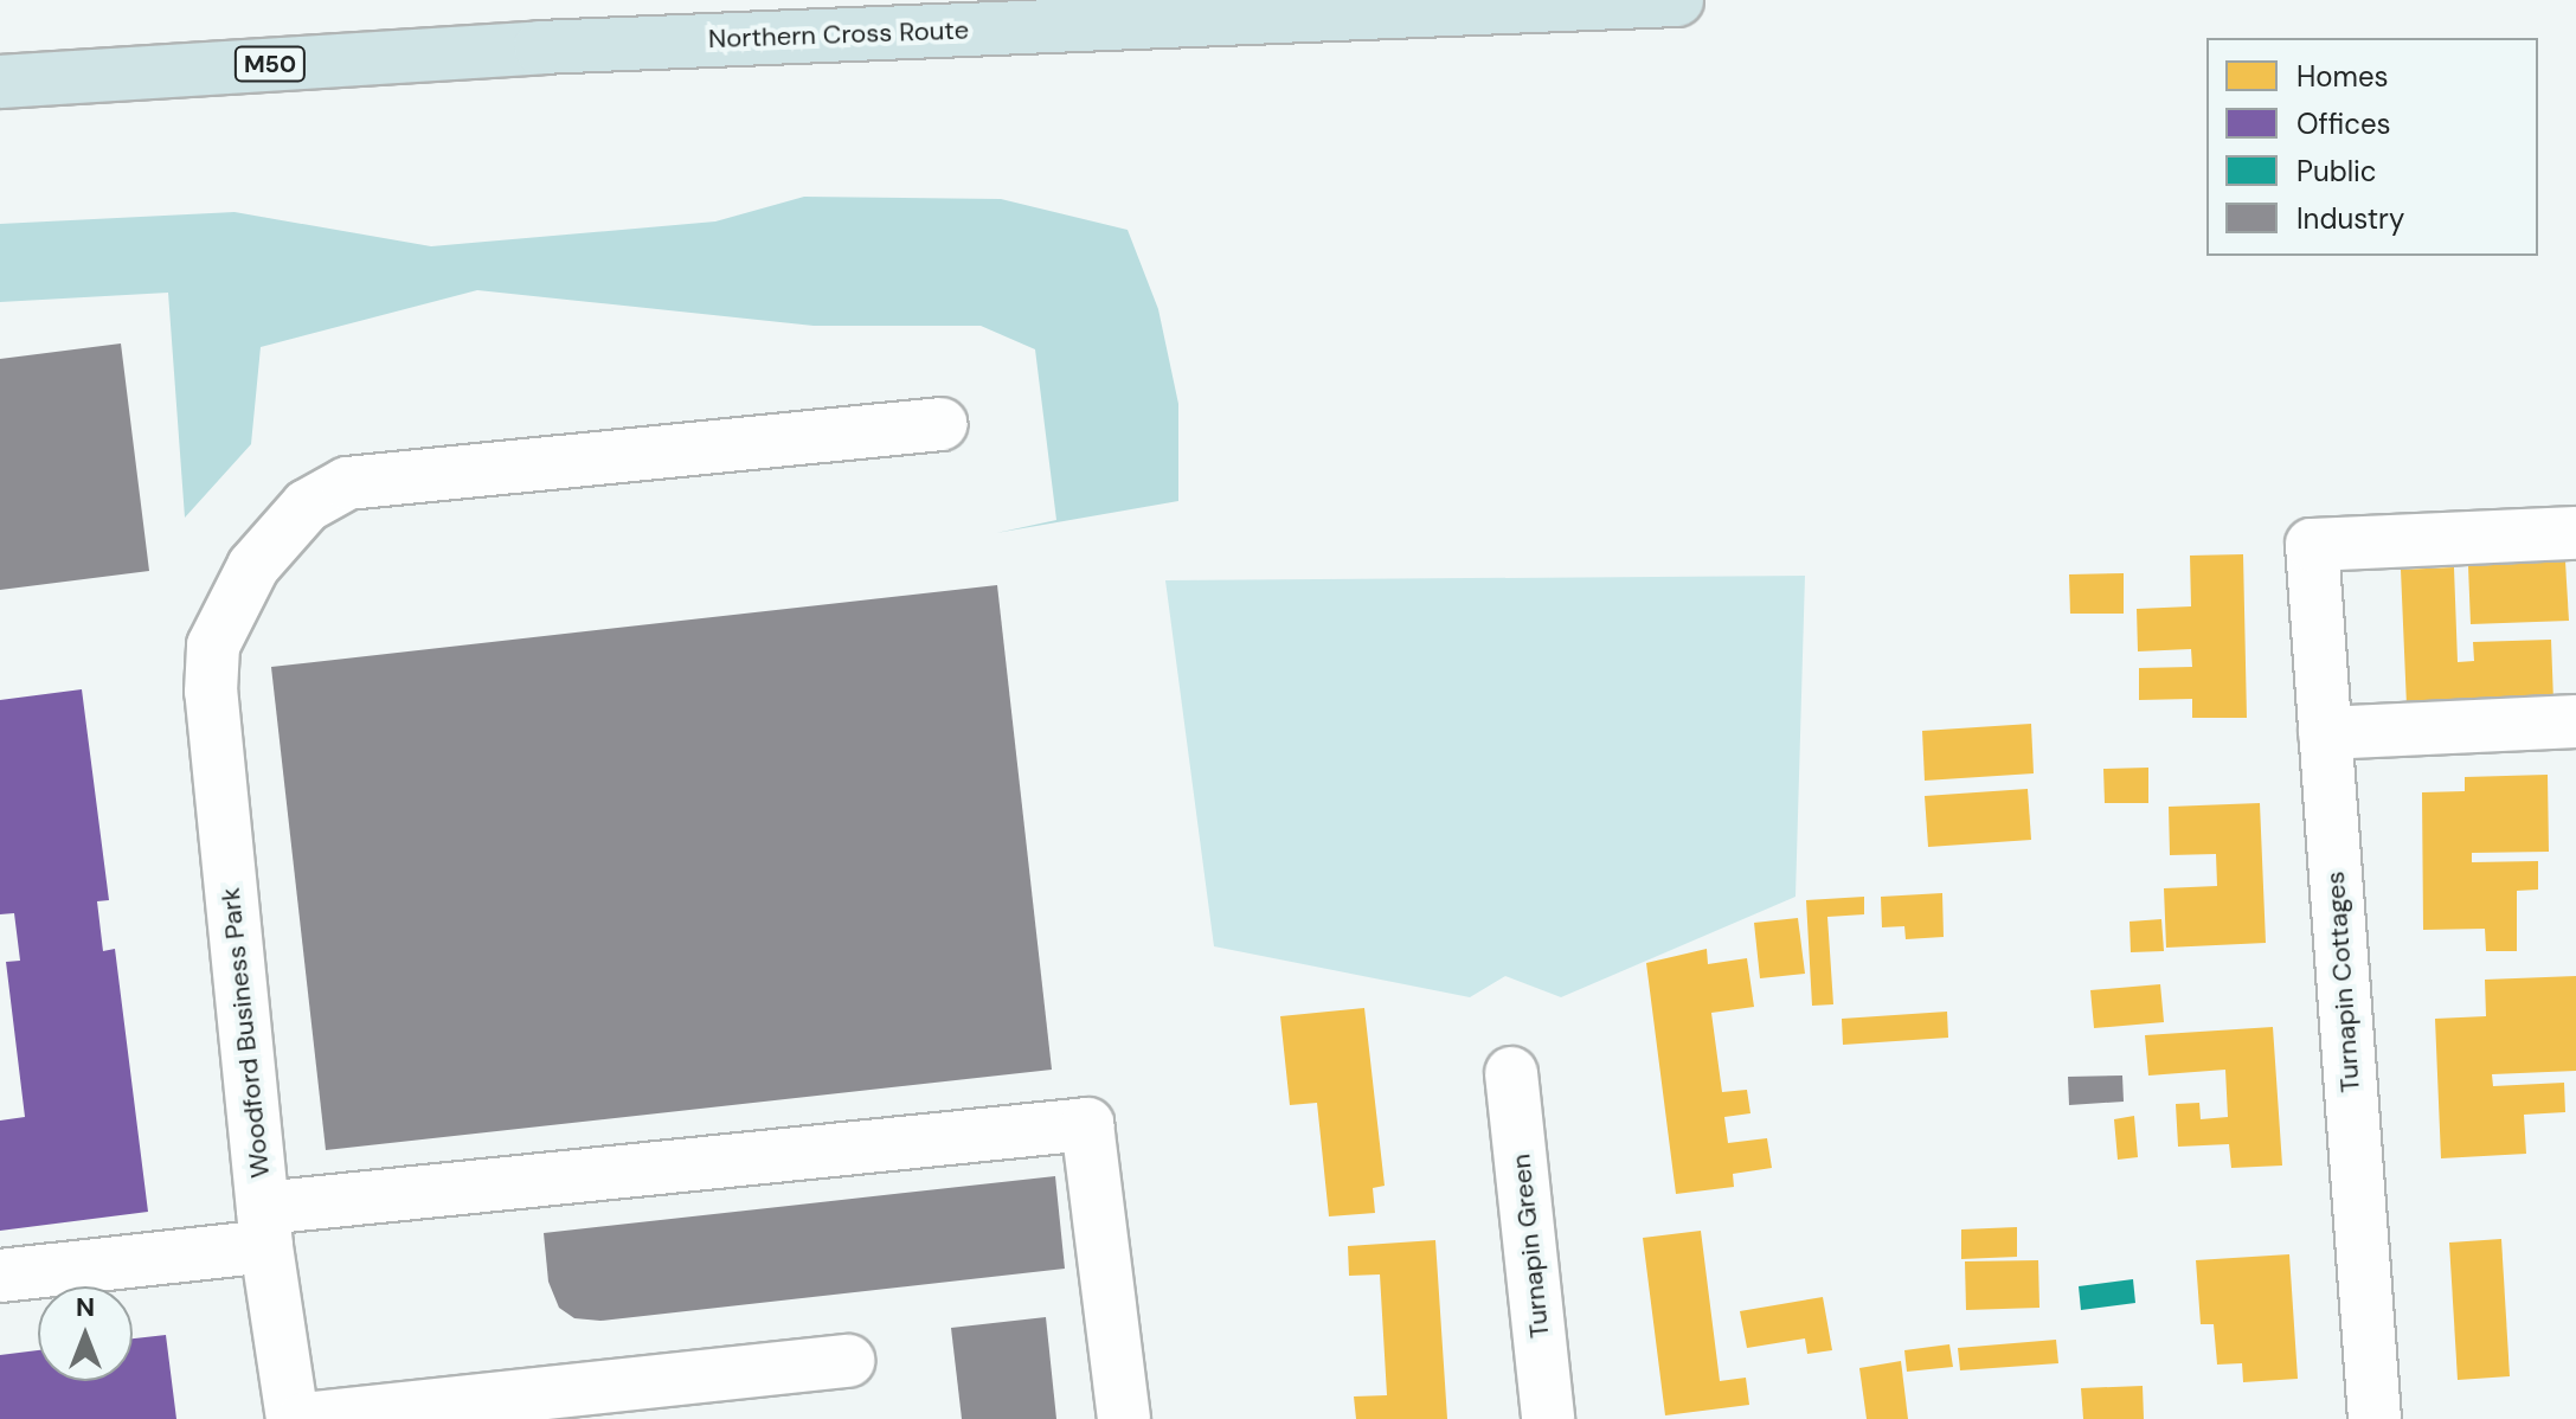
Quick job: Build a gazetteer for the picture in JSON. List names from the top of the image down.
{
  "streets": {
    "highway": ["Northern Cross Route", "M50"],
    "street": ["Turnapin Cottages", "Woodford Business Park", "Turnapin Green"]
  },
  "crossings": [
    ["Northern Cross Route", "M50"]
  ],
  "legend": [
    "Homes",
    "Offices",
    "Public",
    "Industry"
  ],
  "north": "top"
}
